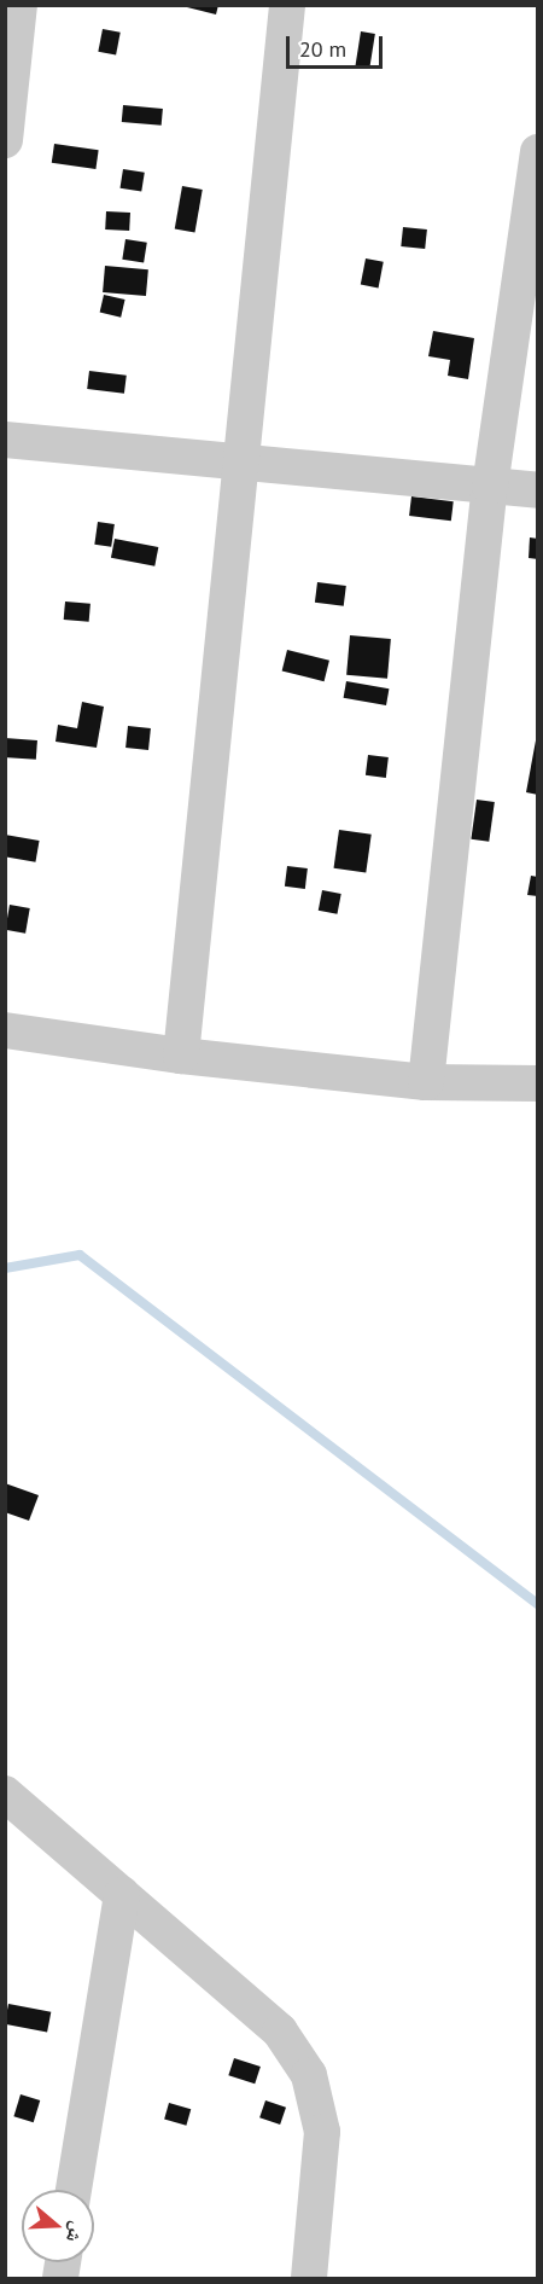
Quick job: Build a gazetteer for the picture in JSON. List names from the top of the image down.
{
  "scale_bar": "20 m",
  "north": "right"
}
